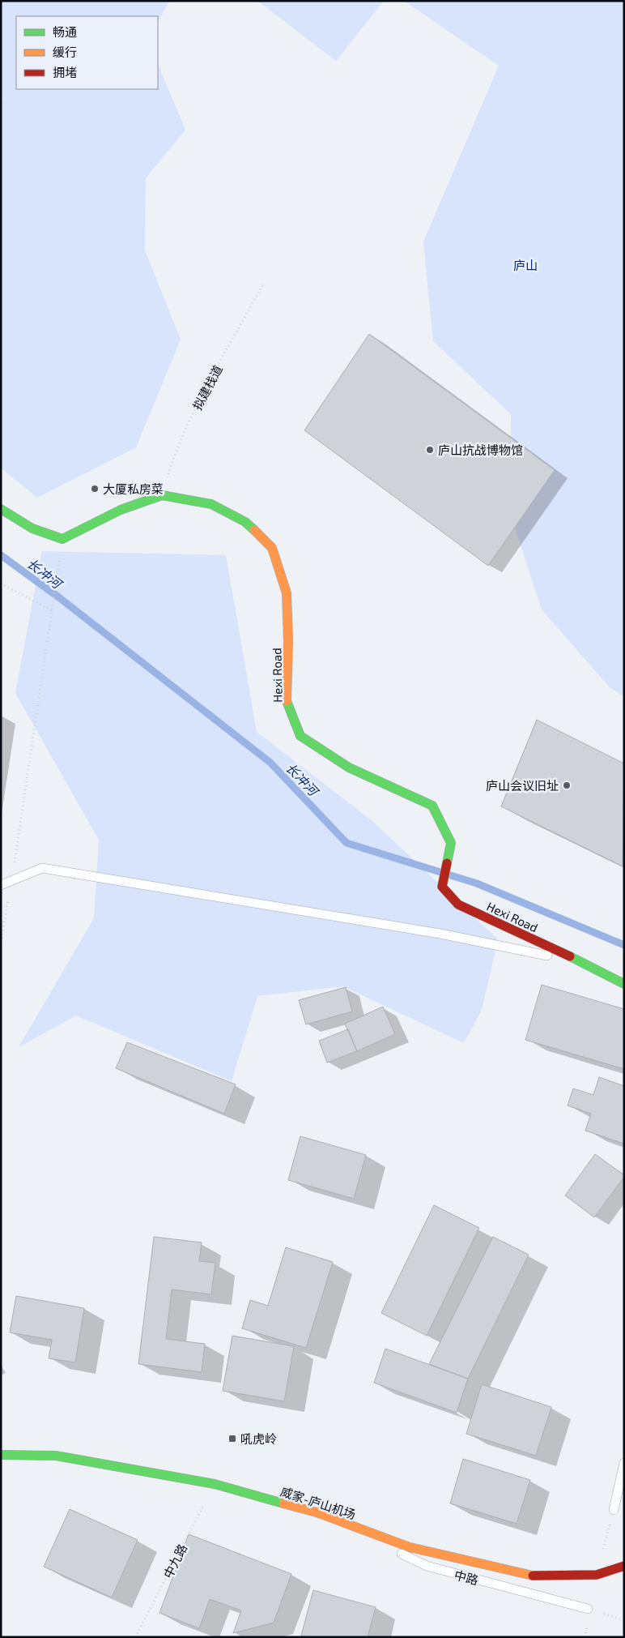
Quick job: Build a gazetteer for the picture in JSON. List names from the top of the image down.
{
  "streets": {
    "street": ["Hexi Road", "威家-庐山机场"],
    "lane": ["中路"],
    "path": ["拟建栈道", "中九路"]
  },
  "crossings": [
    ["拟建栈道", "Hexi Road"],
    ["威家-庐山机场", "中九路"],
    ["威家-庐山机场", "中路"]
  ],
  "water": ["长冲河"],
  "parks": ["庐山"],
  "places": {
    "other": ["庐山抗战博物馆", "大厦私房菜", "庐山会议旧址"],
    "transit": ["吼虎岭"]
  },
  "legend": ["畅通", "缓行", "拥堵"]
}
